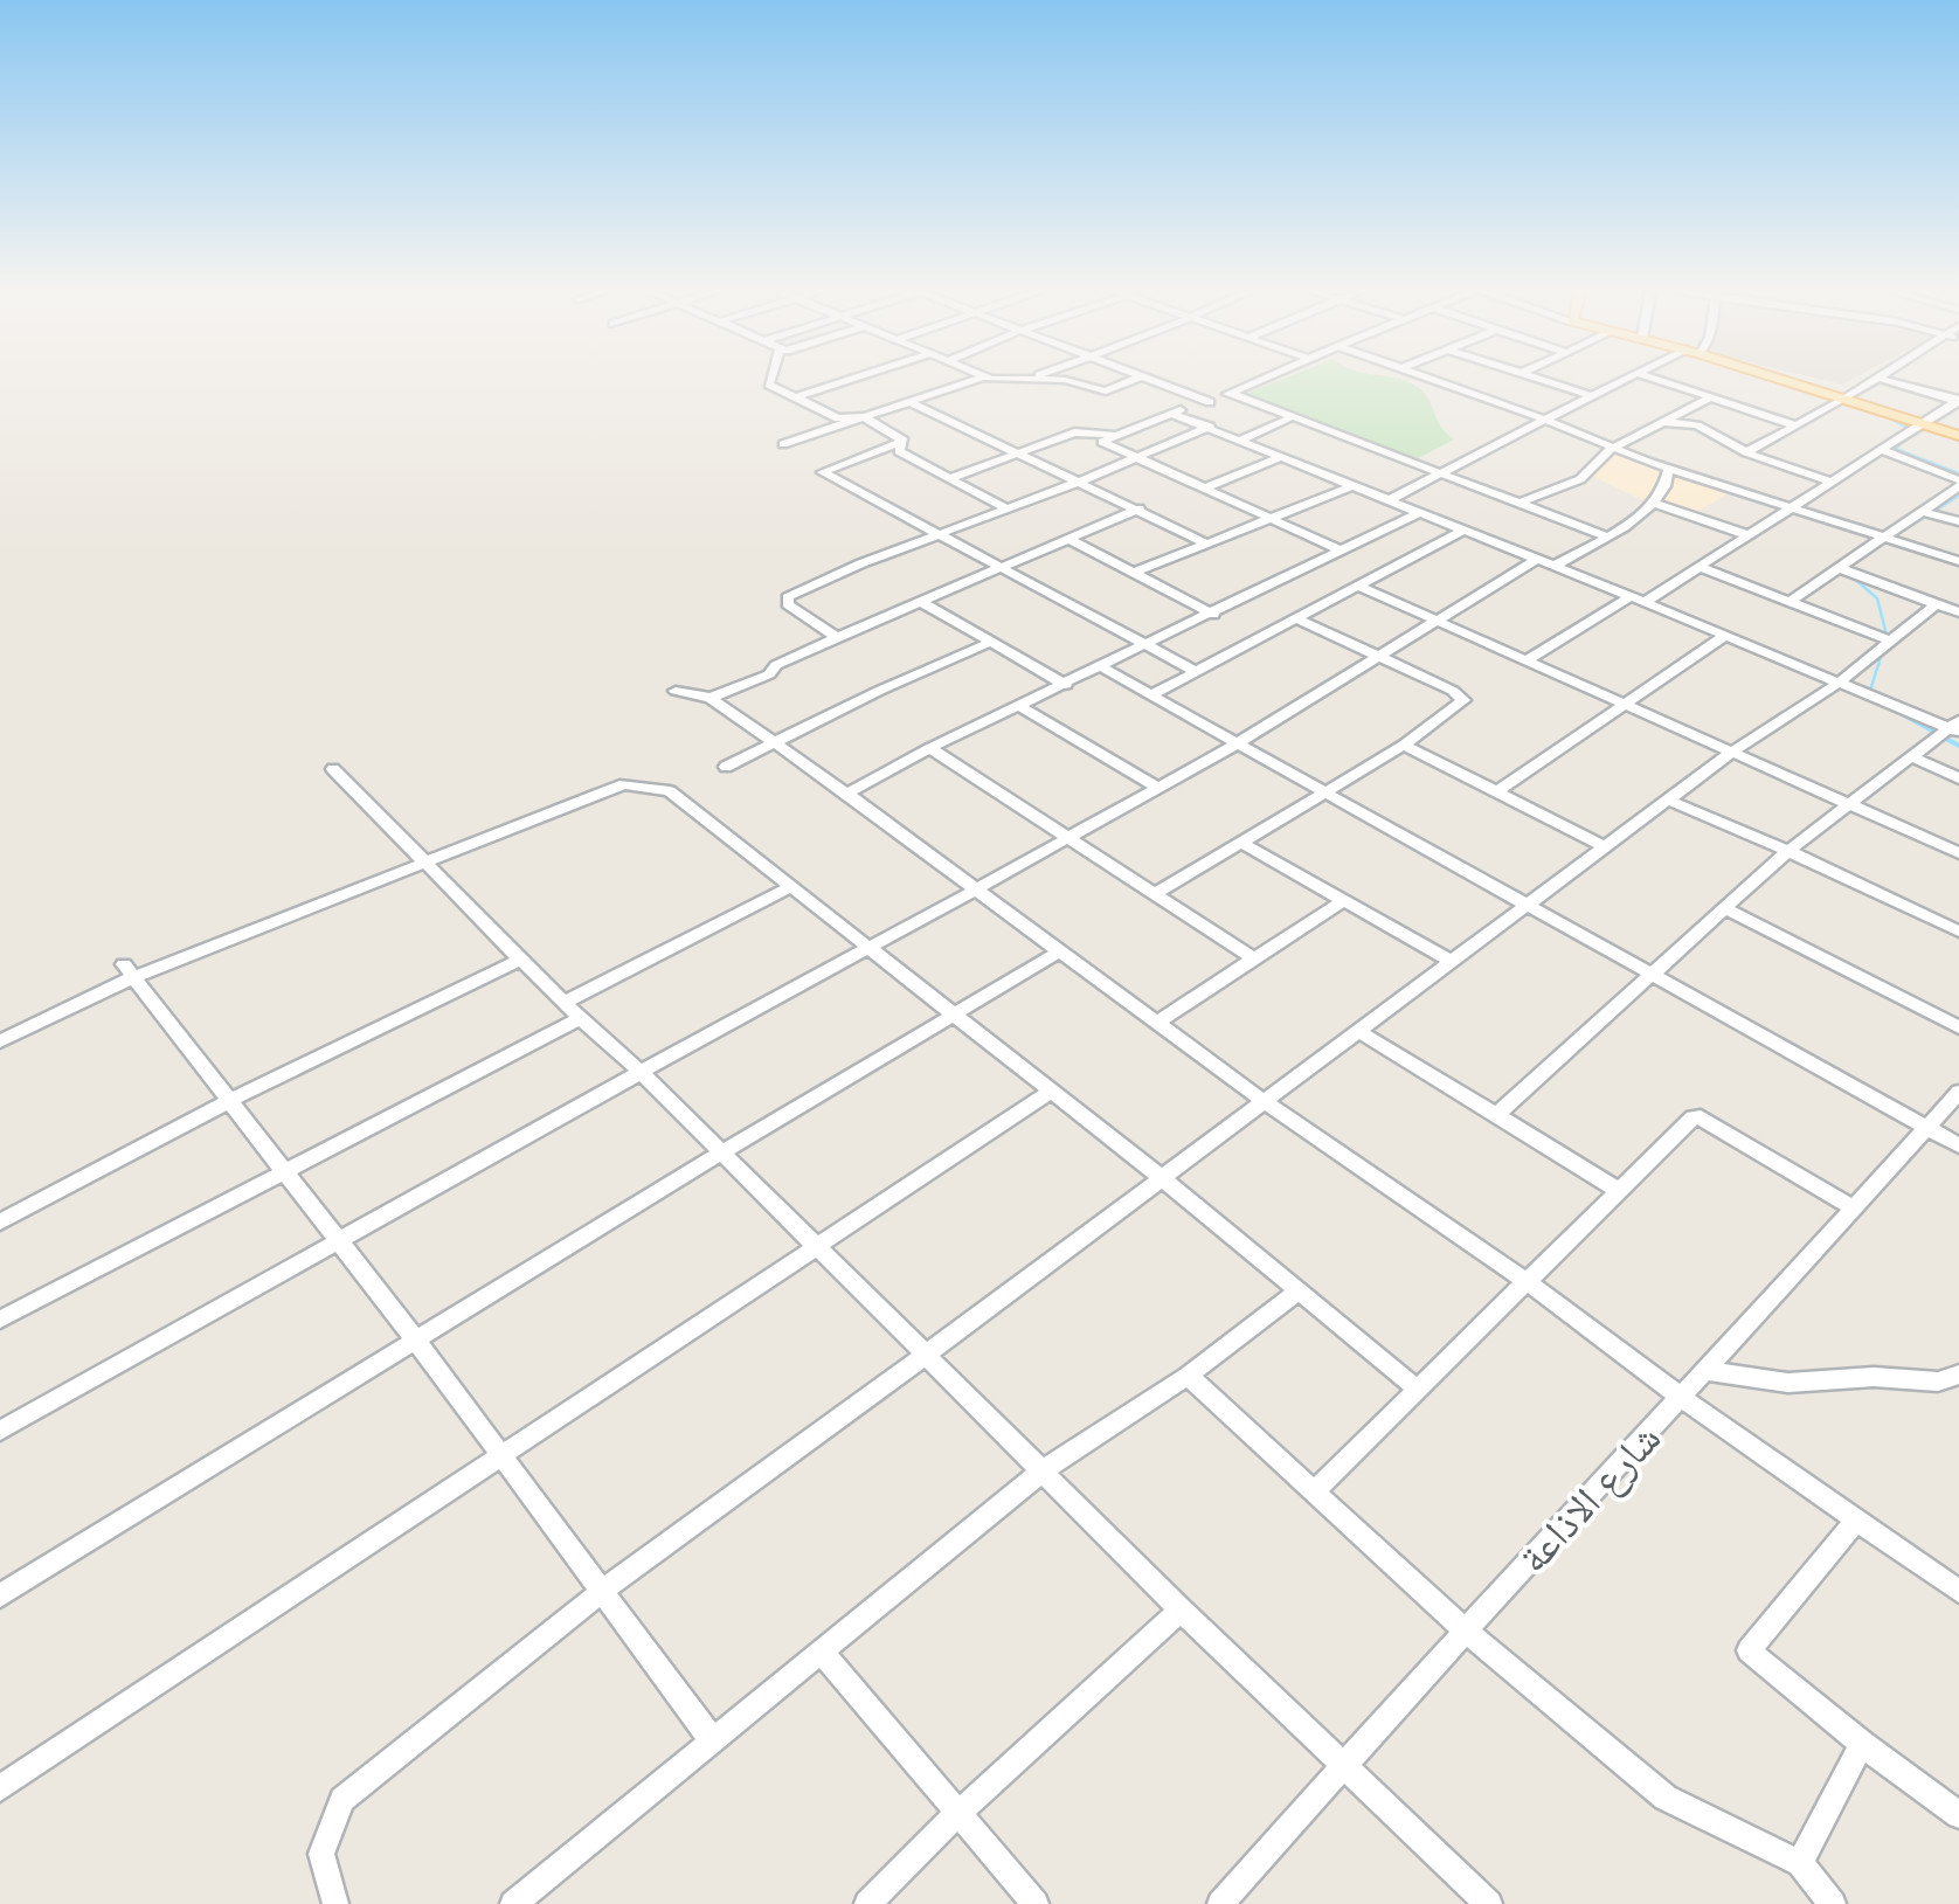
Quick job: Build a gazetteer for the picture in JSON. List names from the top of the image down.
{
  "streets": {
    "street": ["شارع الاذاعة"]
  }
}
